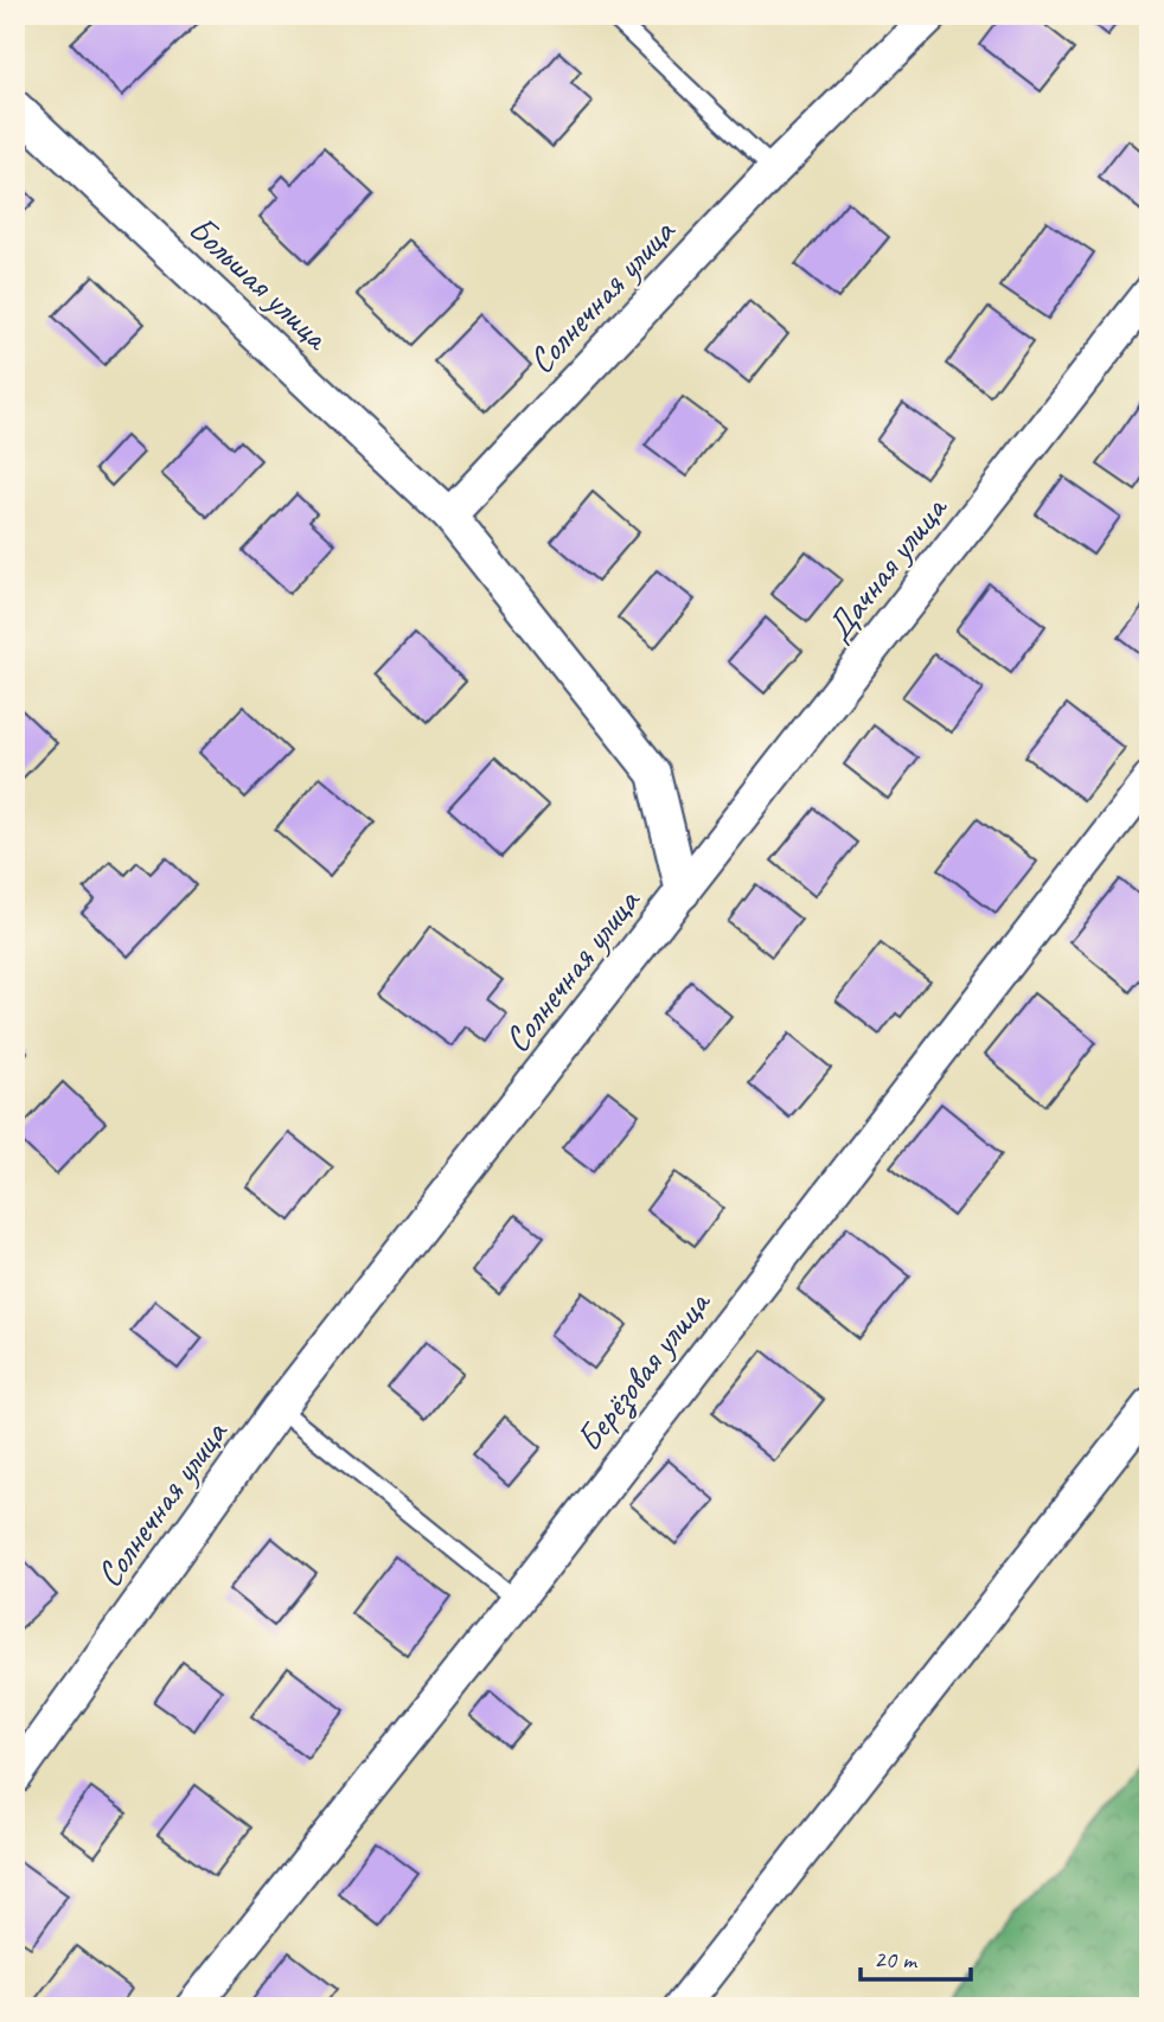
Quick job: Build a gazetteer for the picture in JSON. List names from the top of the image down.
{
  "streets": {
    "street": [
      "Большая улица",
      "Солнечная улица",
      "Дачная улица",
      "Берёзовая улица"
    ]
  },
  "crossings": [
    ["Большая улица", "Солнечная улица"],
    ["Солнечная улица", "Дачная улица"]
  ],
  "scale_bar": "20 m"
}
